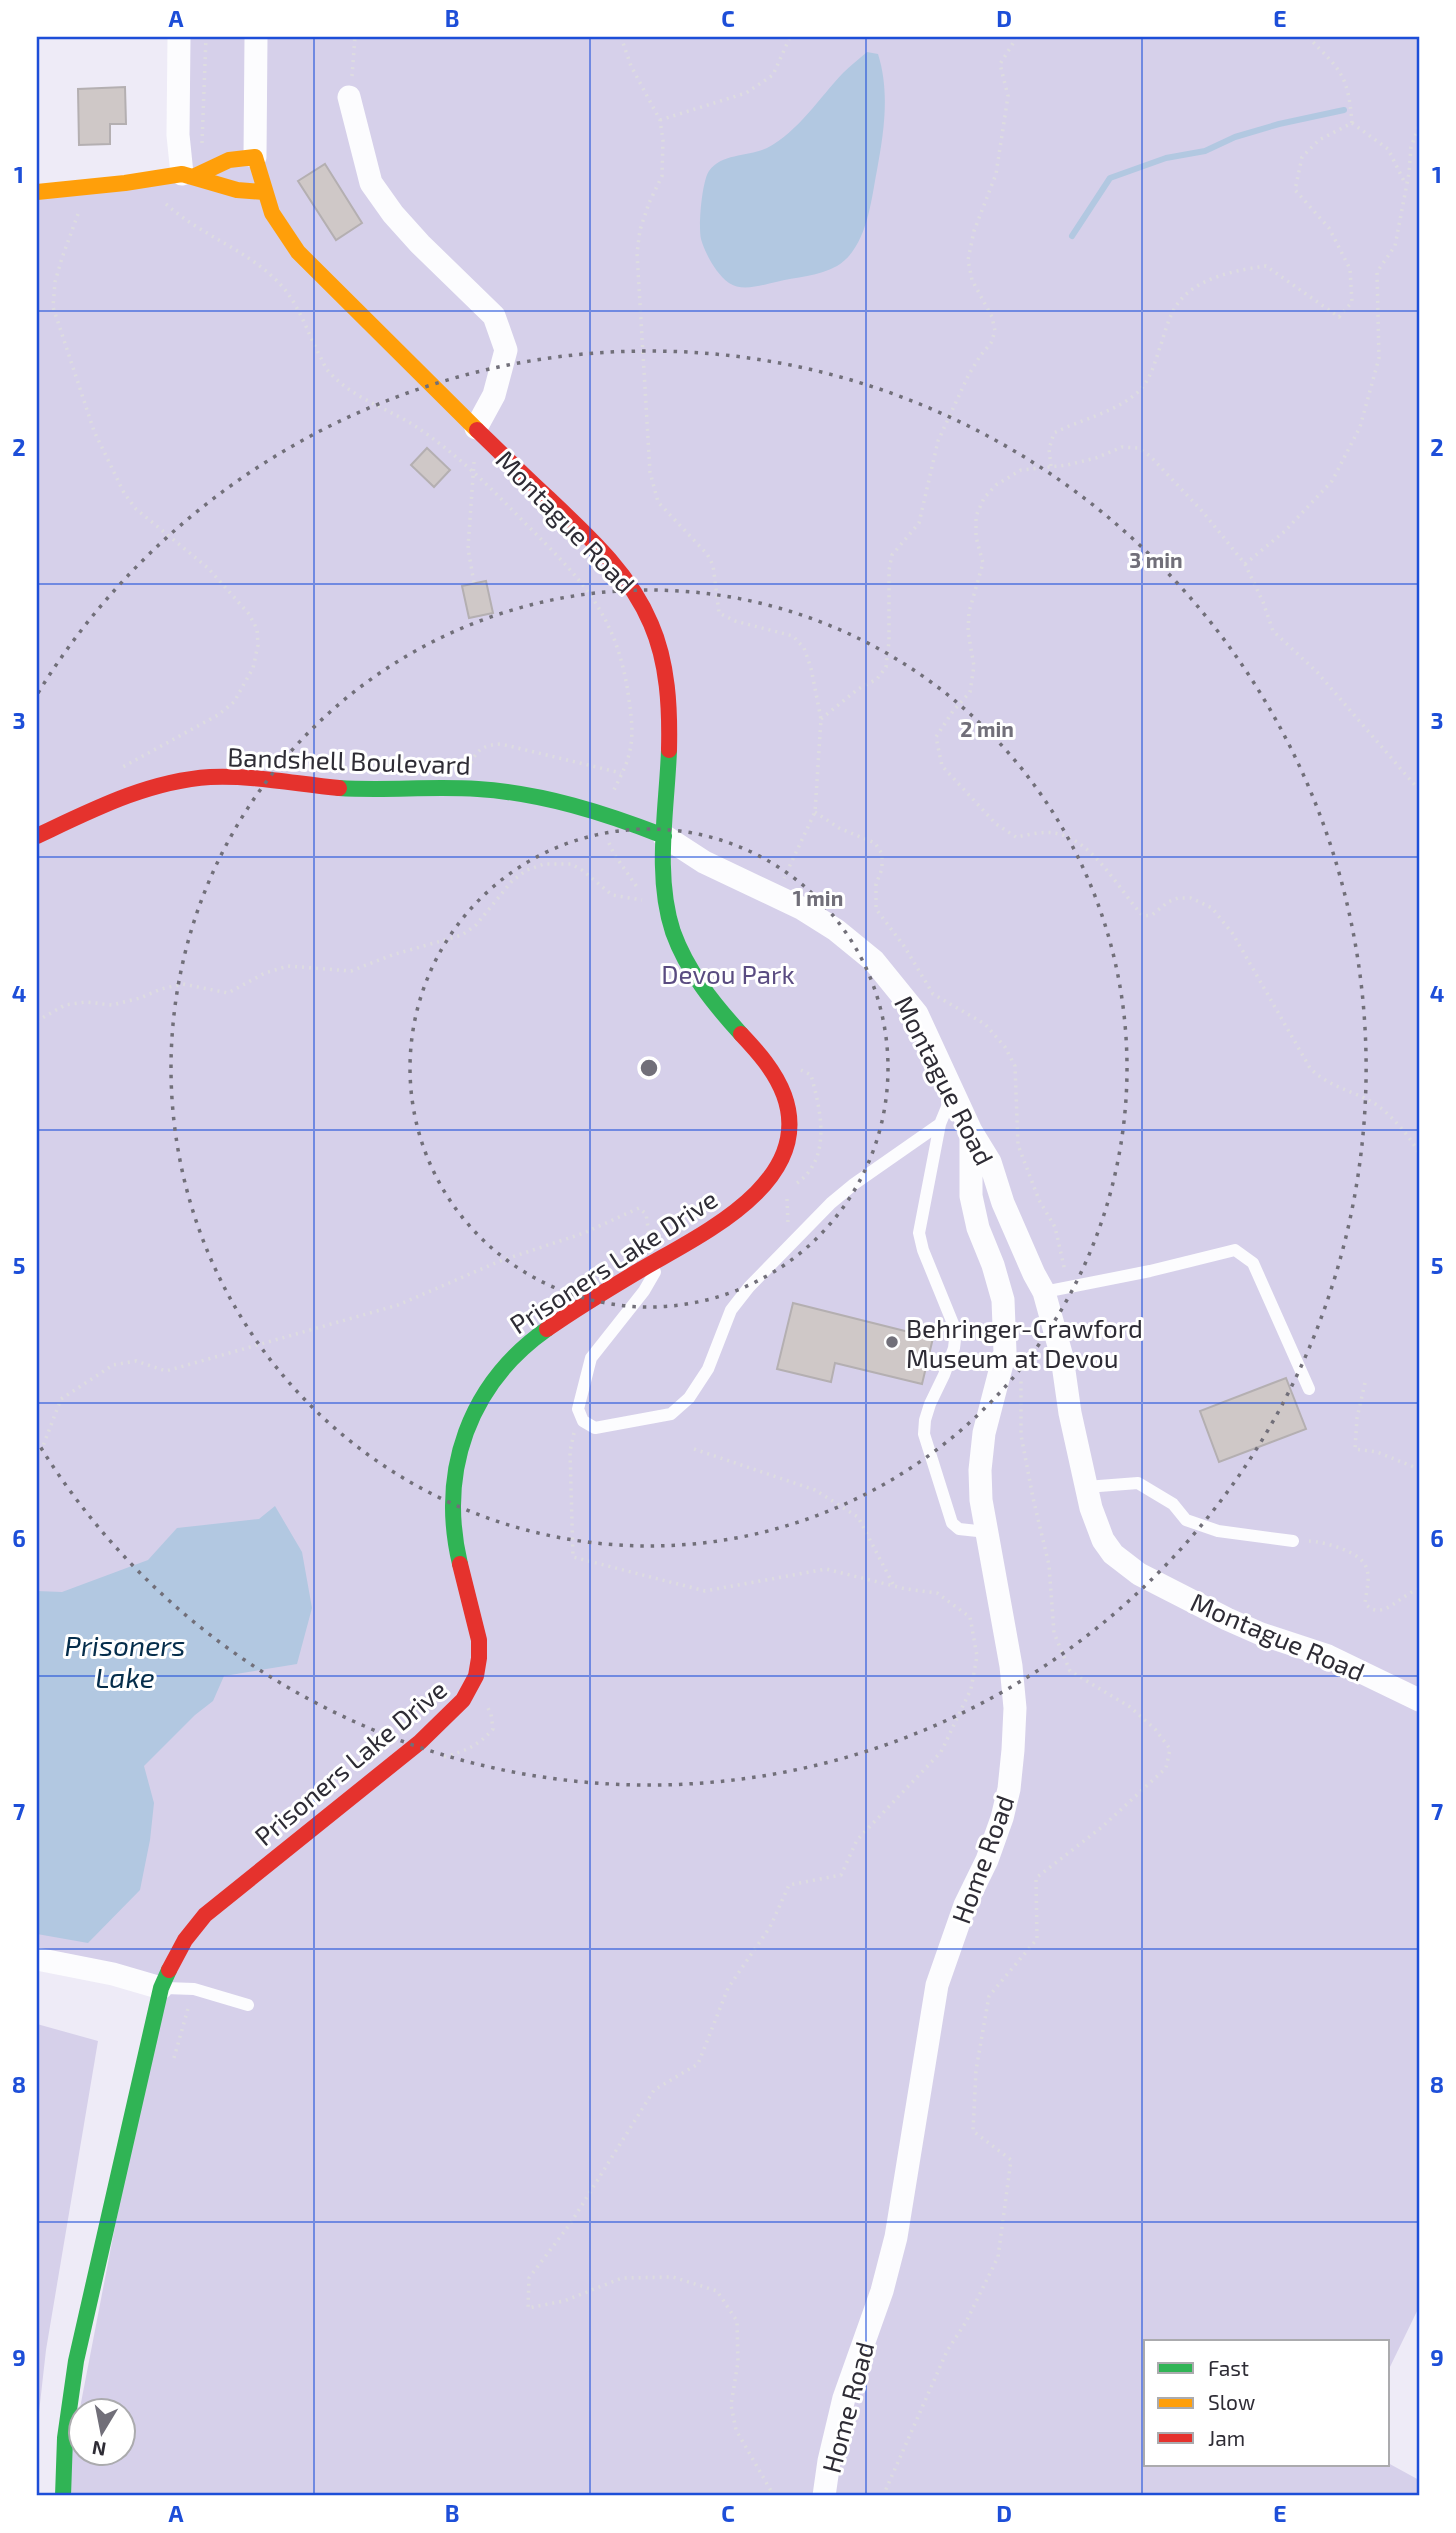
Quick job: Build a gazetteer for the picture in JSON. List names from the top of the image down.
{
  "streets": {
    "street": [
      "Montague Road",
      "Bandshell Boulevard",
      "Prisoners Lake Drive",
      "Home Road"
    ]
  },
  "crossings": [
    ["Montague Road", "Bandshell Boulevard"],
    ["Montague Road", "Prisoners Lake Drive"],
    ["Montague Road", "Home Road"],
    ["Bandshell Boulevard", "Prisoners Lake Drive"]
  ],
  "water": ["Prisoners Lake"],
  "parks": ["Devou Park"],
  "places": ["Behringer-Crawford Museum at Devou"],
  "legend": ["Fast", "Slow", "Jam"],
  "north": "bottom",
  "grid": {
    "columns": [
      "A",
      "B",
      "C",
      "D",
      "E"
    ],
    "rows": [
      "1",
      "2",
      "3",
      "4",
      "5",
      "6",
      "7",
      "8",
      "9"
    ]
  },
  "rings": ["3 min", "2 min", "1 min"]
}
